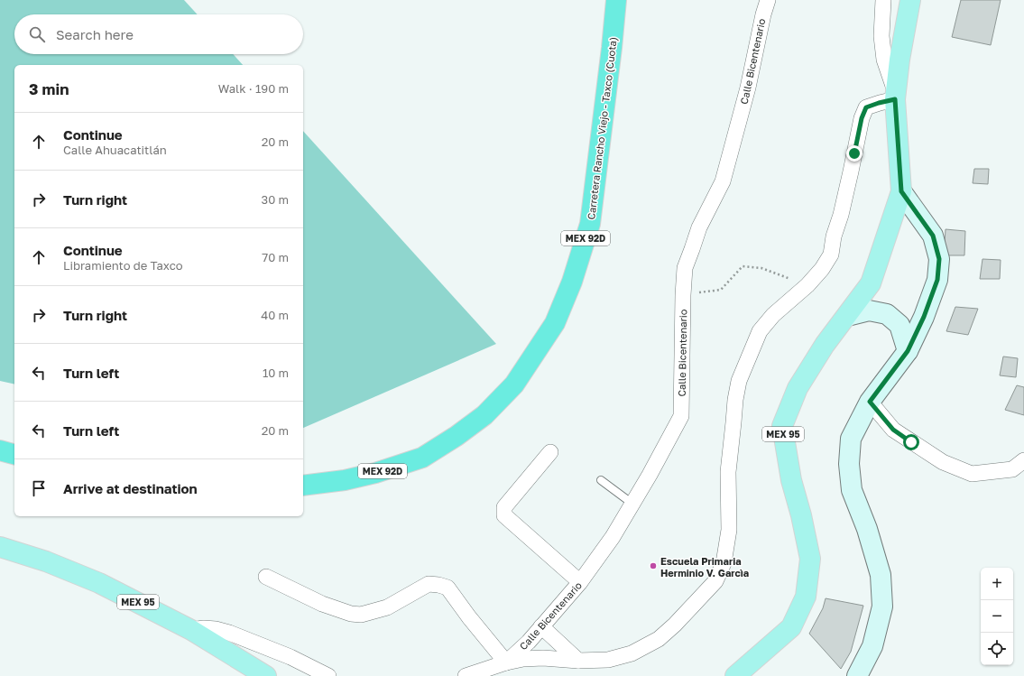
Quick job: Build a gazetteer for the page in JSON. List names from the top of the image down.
{
  "streets": {
    "highway": ["Carretera Rancho Viejo - Taxco (Cuota)", "MEX 92D"],
    "main road": ["MEX 95"],
    "street": ["Calle Bicentenario"]
  },
  "places": ["Escuela Primaria Herminio V. Garcìa"],
  "page": {
    "search": "Search here",
    "heading": ["3 min", "Walk · 190 m"],
    "list": [
      ["Continue", "Calle Ahuacatitlán", "20 m"],
      ["Turn right", "30 m"],
      ["Continue", "Libramiento de Taxco", "70 m"],
      ["Turn right", "40 m"],
      ["Turn left", "10 m"],
      ["Turn left", "20 m"],
      "Arrive at destination"
    ],
    "map_buttons": ["+", "−"]
  }
}
